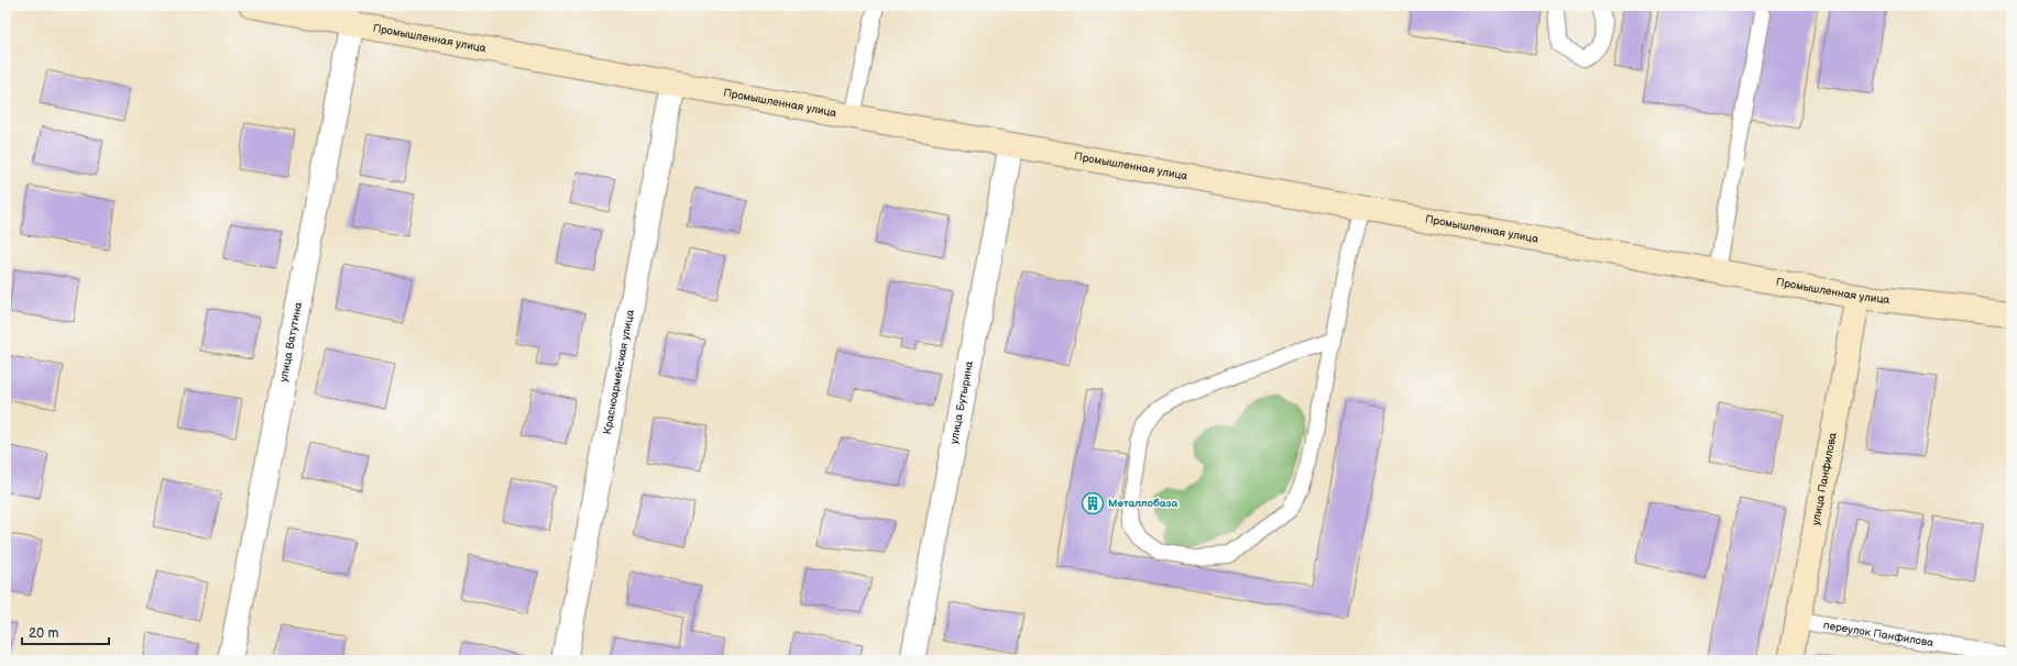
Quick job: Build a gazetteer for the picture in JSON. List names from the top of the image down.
{
  "streets": {
    "street": [
      "Промышленная улица",
      "улица Ватутина",
      "Красноармейская улица",
      "улица Бутырина",
      "улица Панфилова"
    ],
    "lane": ["переулок Панфилова"]
  },
  "crossings": [
    ["Промышленная улица", "улица Ватутина"],
    ["Промышленная улица", "Красноармейская улица"],
    ["Промышленная улица", "улица Бутырина"],
    ["Промышленная улица", "улица Панфилова"],
    ["улица Панфилова", "переулок Панфилова"]
  ],
  "places": {
    "building": ["Металлобаза"]
  },
  "scale_bar": "20 m"
}
